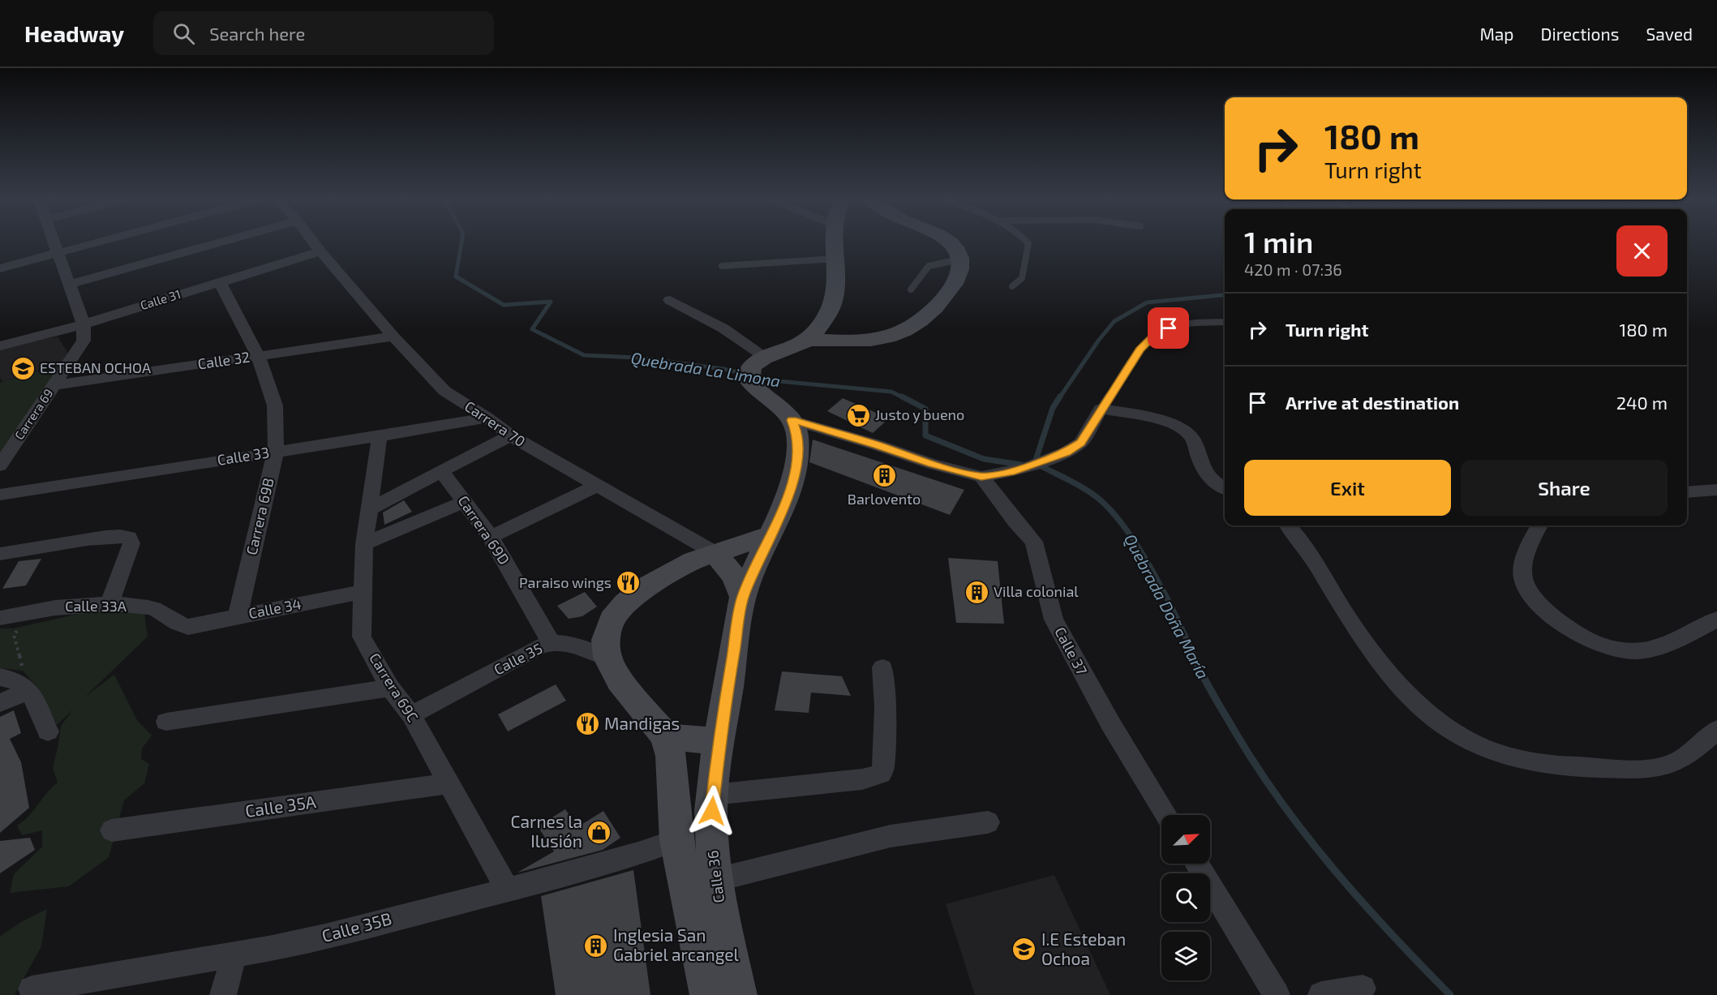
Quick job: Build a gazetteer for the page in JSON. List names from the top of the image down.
{
  "streets": {
    "main road": ["Calle 36"],
    "street": [
      "Calle 31",
      "Calle 32",
      "Carrera 69",
      "Carrera 70",
      "Calle 33",
      "Carrera 69B",
      "Carrera 69D",
      "Calle 33A",
      "Calle 34",
      "Calle 37",
      "Calle 35",
      "Carrera 69C",
      "Calle 35A",
      "Calle 35B"
    ]
  },
  "crossings": [
    ["Calle 31", "Carrera 69"],
    ["Calle 31", "Carrera 70"],
    ["Calle 31", "Carrera 69B"],
    ["Calle 32", "Carrera 69"],
    ["Calle 32", "Carrera 70"],
    ["Calle 32", "Carrera 69B"],
    ["Carrera 70", "Calle 33"],
    ["Calle 33", "Carrera 69B"],
    ["Calle 33", "Carrera 69C"],
    ["Carrera 69B", "Calle 34"],
    ["Carrera 69D", "Calle 35"],
    ["Calle 33A", "Calle 34"],
    ["Calle 34", "Carrera 69C"],
    ["Calle 35", "Carrera 69C"],
    ["Carrera 69C", "Calle 35A"],
    ["Carrera 69C", "Calle 35B"],
    ["Calle 36", "Calle 35B"]
  ],
  "water": ["Quebrada La Limona", "Quebrada Doña María"],
  "places": {
    "school or university": ["ESTEBAN OCHOA", "I.E Esteban Ochoa"],
    "supermarket": ["Justo y bueno"],
    "building": ["Barlovento", "Villa colonial", "Inglesia San Gabriel arcangel"],
    "restaurant": ["Paraiso wings", "Mandigas"],
    "shop": ["Carnes la Ilusión"]
  },
  "north": "top right",
  "page": {
    "header": "Headway",
    "search": "Search here",
    "nav": ["Map", "Directions", "Saved"],
    "turn": ["180 m", "Turn right"],
    "heading": ["1 min", "420 m · 07:36"],
    "list": [
      {
        "name": "Turn right",
        "value": "180 m"
      },
      {
        "name": "Arrive at destination",
        "value": "240 m"
      }
    ],
    "buttons": ["Exit", "Share"]
  }
}
